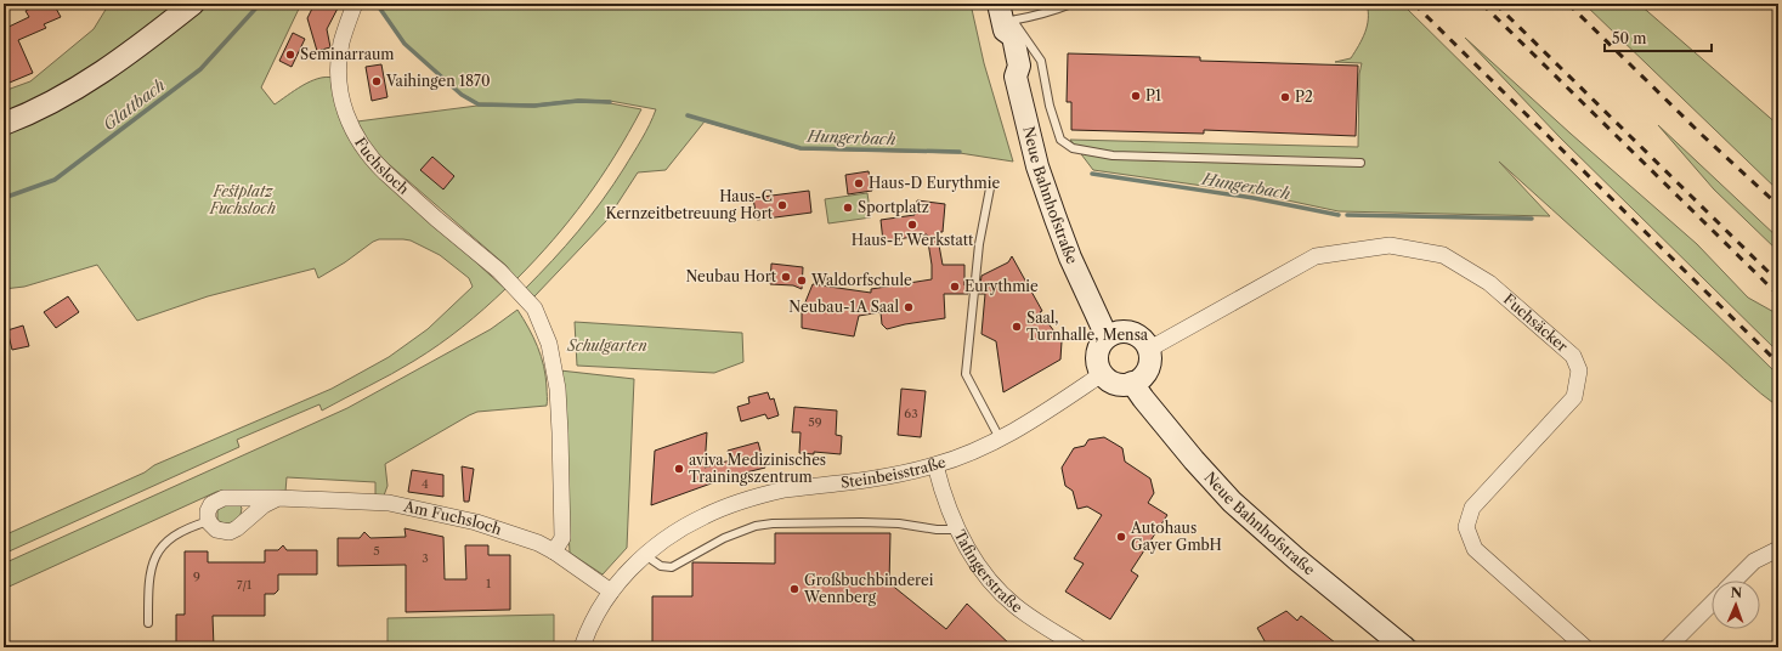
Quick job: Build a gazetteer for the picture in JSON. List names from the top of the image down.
{
  "streets": {
    "main road": ["Neue Bahnhofstraße"],
    "street": [
      "Fuchsloch",
      "Fuchsäcker",
      "Steinbeisstraße",
      "Am Fuchsloch",
      "Tafingerstraße"
    ]
  },
  "crossings": [
    ["Fuchsloch", "Am Fuchsloch"],
    ["Neue Bahnhofstraße", "Fuchsäcker"],
    ["Neue Bahnhofstraße", "Steinbeisstraße"],
    ["Fuchsäcker", "Steinbeisstraße"],
    ["Steinbeisstraße", "Am Fuchsloch"],
    ["Steinbeisstraße", "Tafingerstraße"]
  ],
  "water": ["Glattbach", "Hungerbach"],
  "parks": ["Festplatz Fuchsloch", "Schulgarten"],
  "places": [
    "Seminarraum",
    "Vaihingen 1870",
    "P1",
    "P2",
    "Haus-D Eurythmie",
    "Haus-C Kernzeitbetreuung Hort",
    "Sportplatz",
    "Haus-E Werkstatt",
    "Neubau Hort",
    "Waldorfschule",
    "Eurythmie",
    "Neubau-1A Saal",
    "Saal, Turnhalle, Mensa",
    "aviva Medizinisches Trainingszentrum",
    "Autohaus Gayer GmbH",
    "Großbuchbinderei Wennberg"
  ],
  "house_numbers": [
    "63",
    "59",
    "4",
    "5",
    "3",
    "9",
    "1",
    "7/1"
  ],
  "scale_bar": "50 m",
  "north": "top"
}
